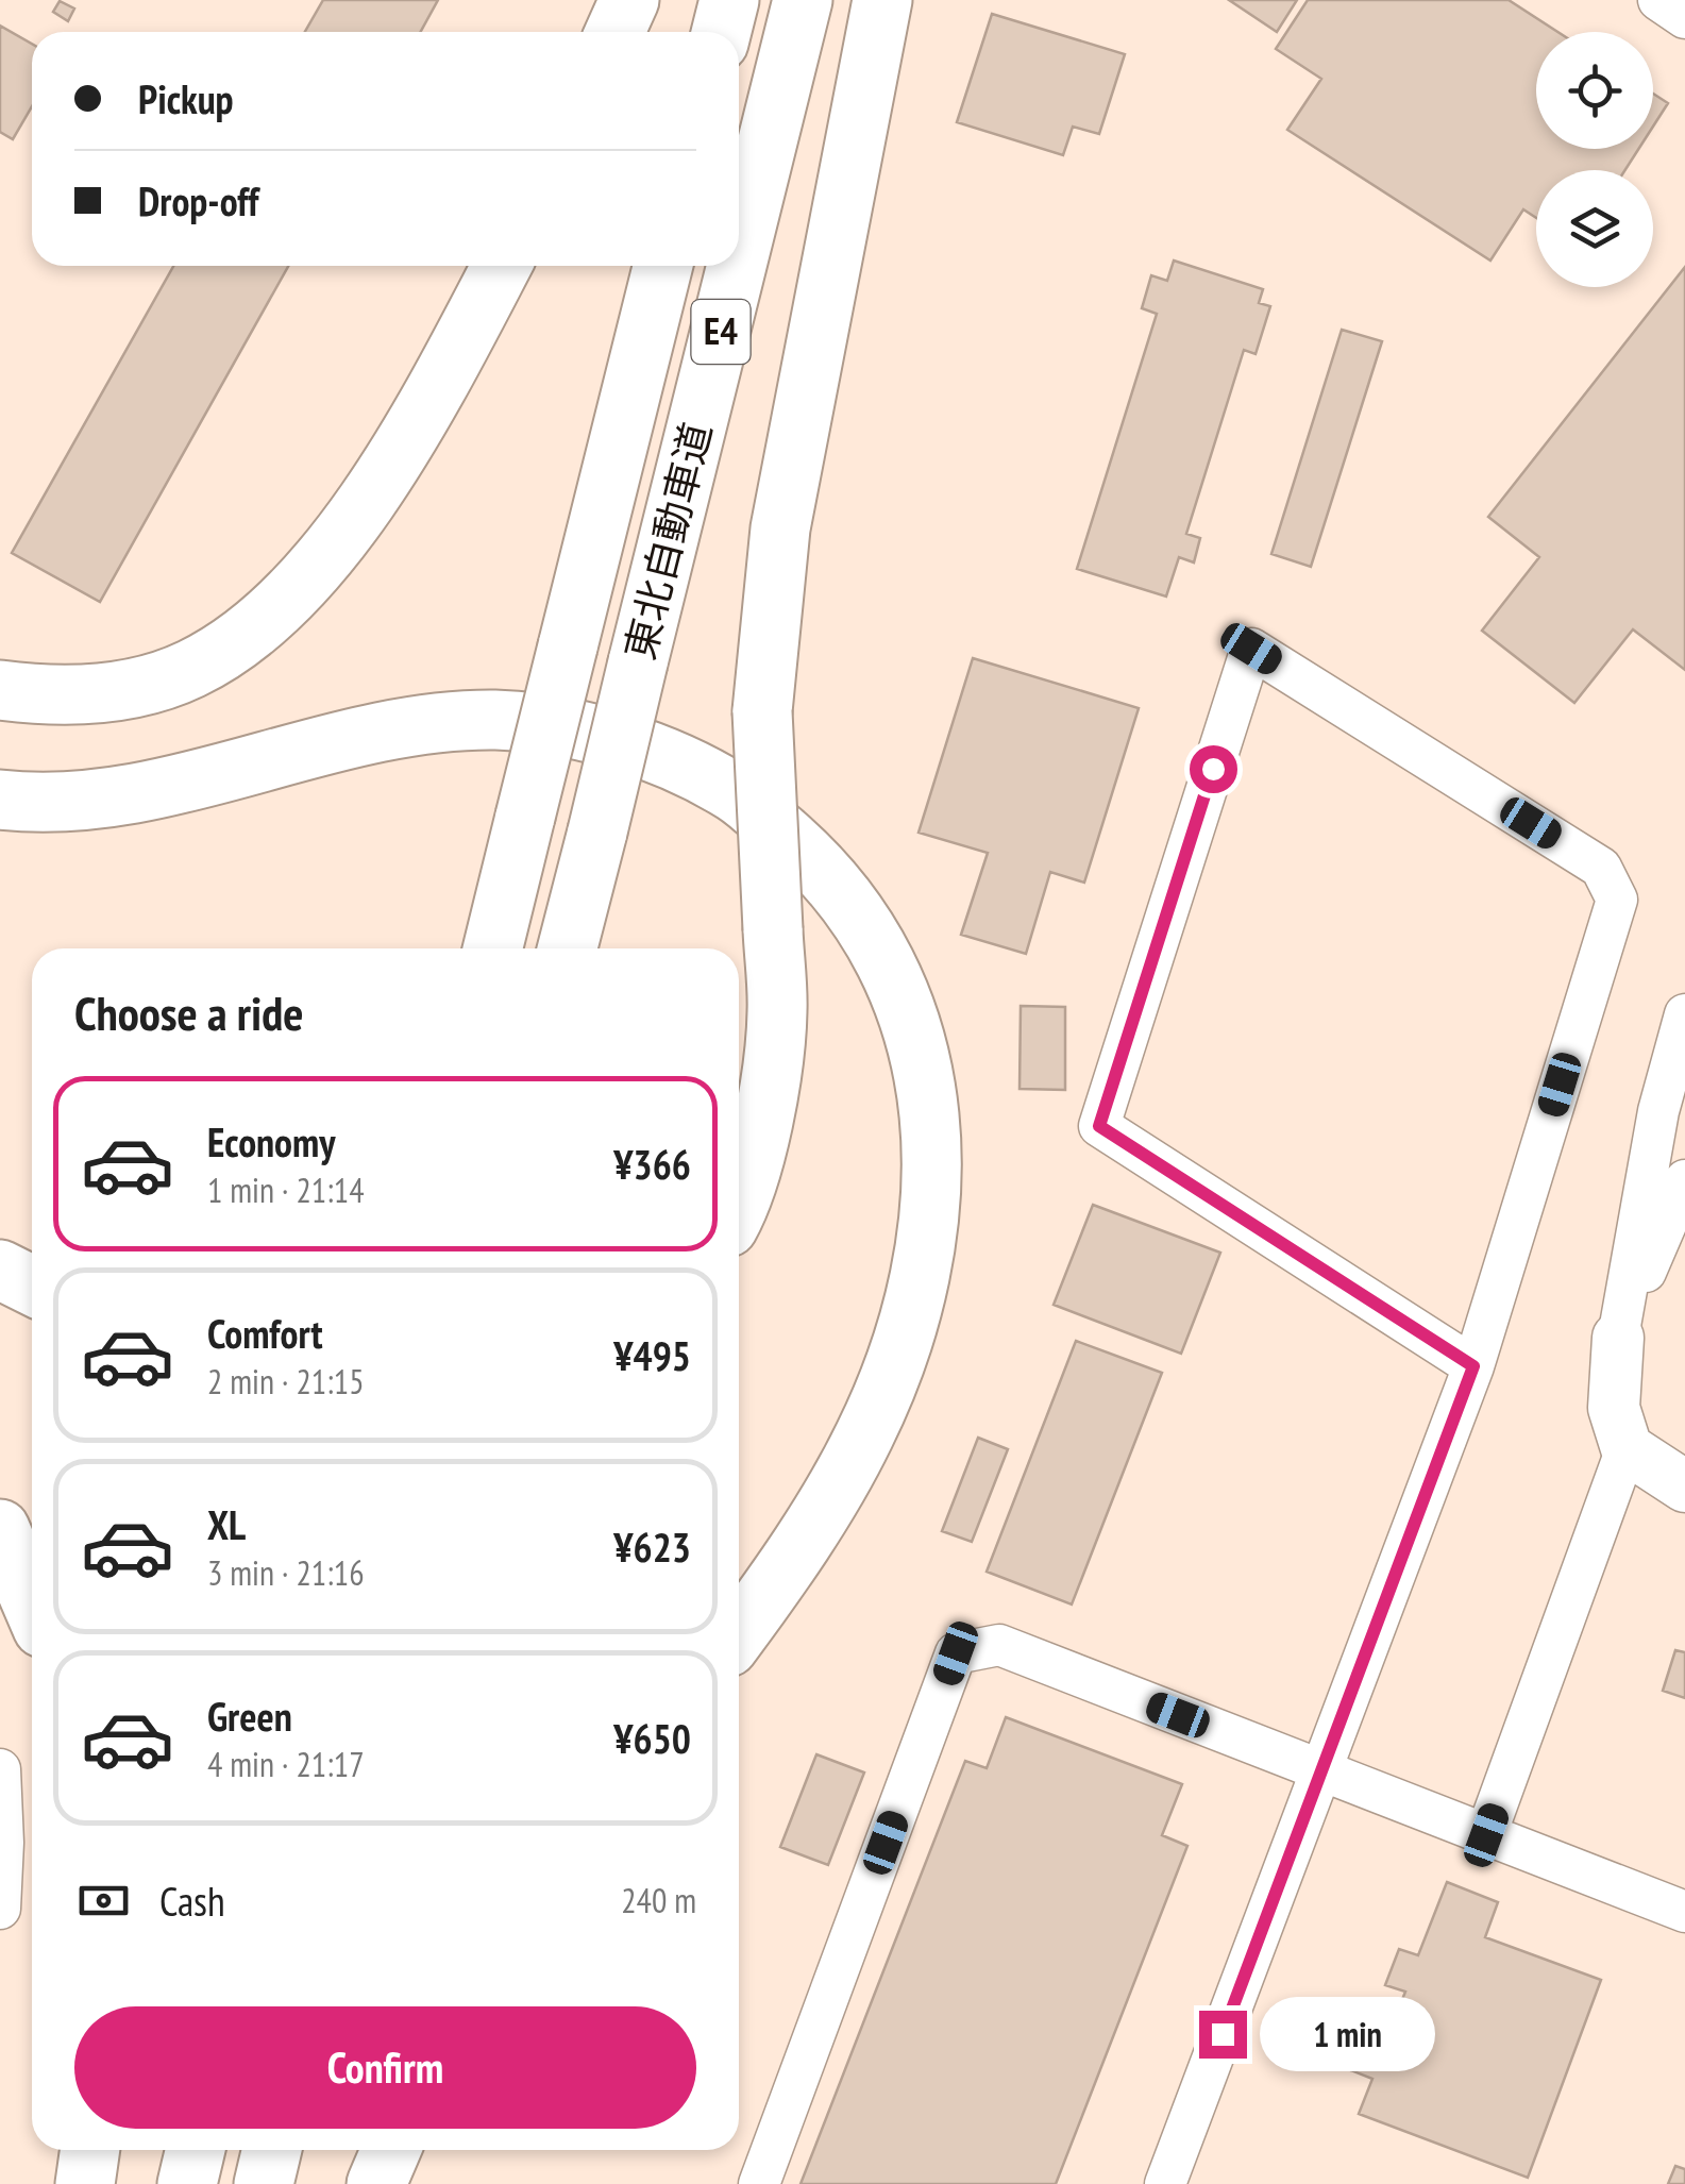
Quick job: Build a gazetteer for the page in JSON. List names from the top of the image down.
{
  "streets": {
    "highway": ["E4", "東北自動車道"]
  },
  "page": {
    "banner": ["Pickup", "Drop-off"],
    "heading": "Choose a ride",
    "list": [
      {
        "name": "Economy",
        "note": "1 min · 21:14",
        "value": "¥366"
      },
      {
        "name": "Comfort",
        "note": "2 min · 21:15",
        "value": "¥495"
      },
      {
        "name": "XL",
        "note": "3 min · 21:16",
        "value": "¥623"
      },
      {
        "name": "Green",
        "note": "4 min · 21:17",
        "value": "¥650"
      }
    ],
    "pay": ["Cash", "240 m"],
    "buttons": "Confirm",
    "bubble": "1 min"
  }
}
